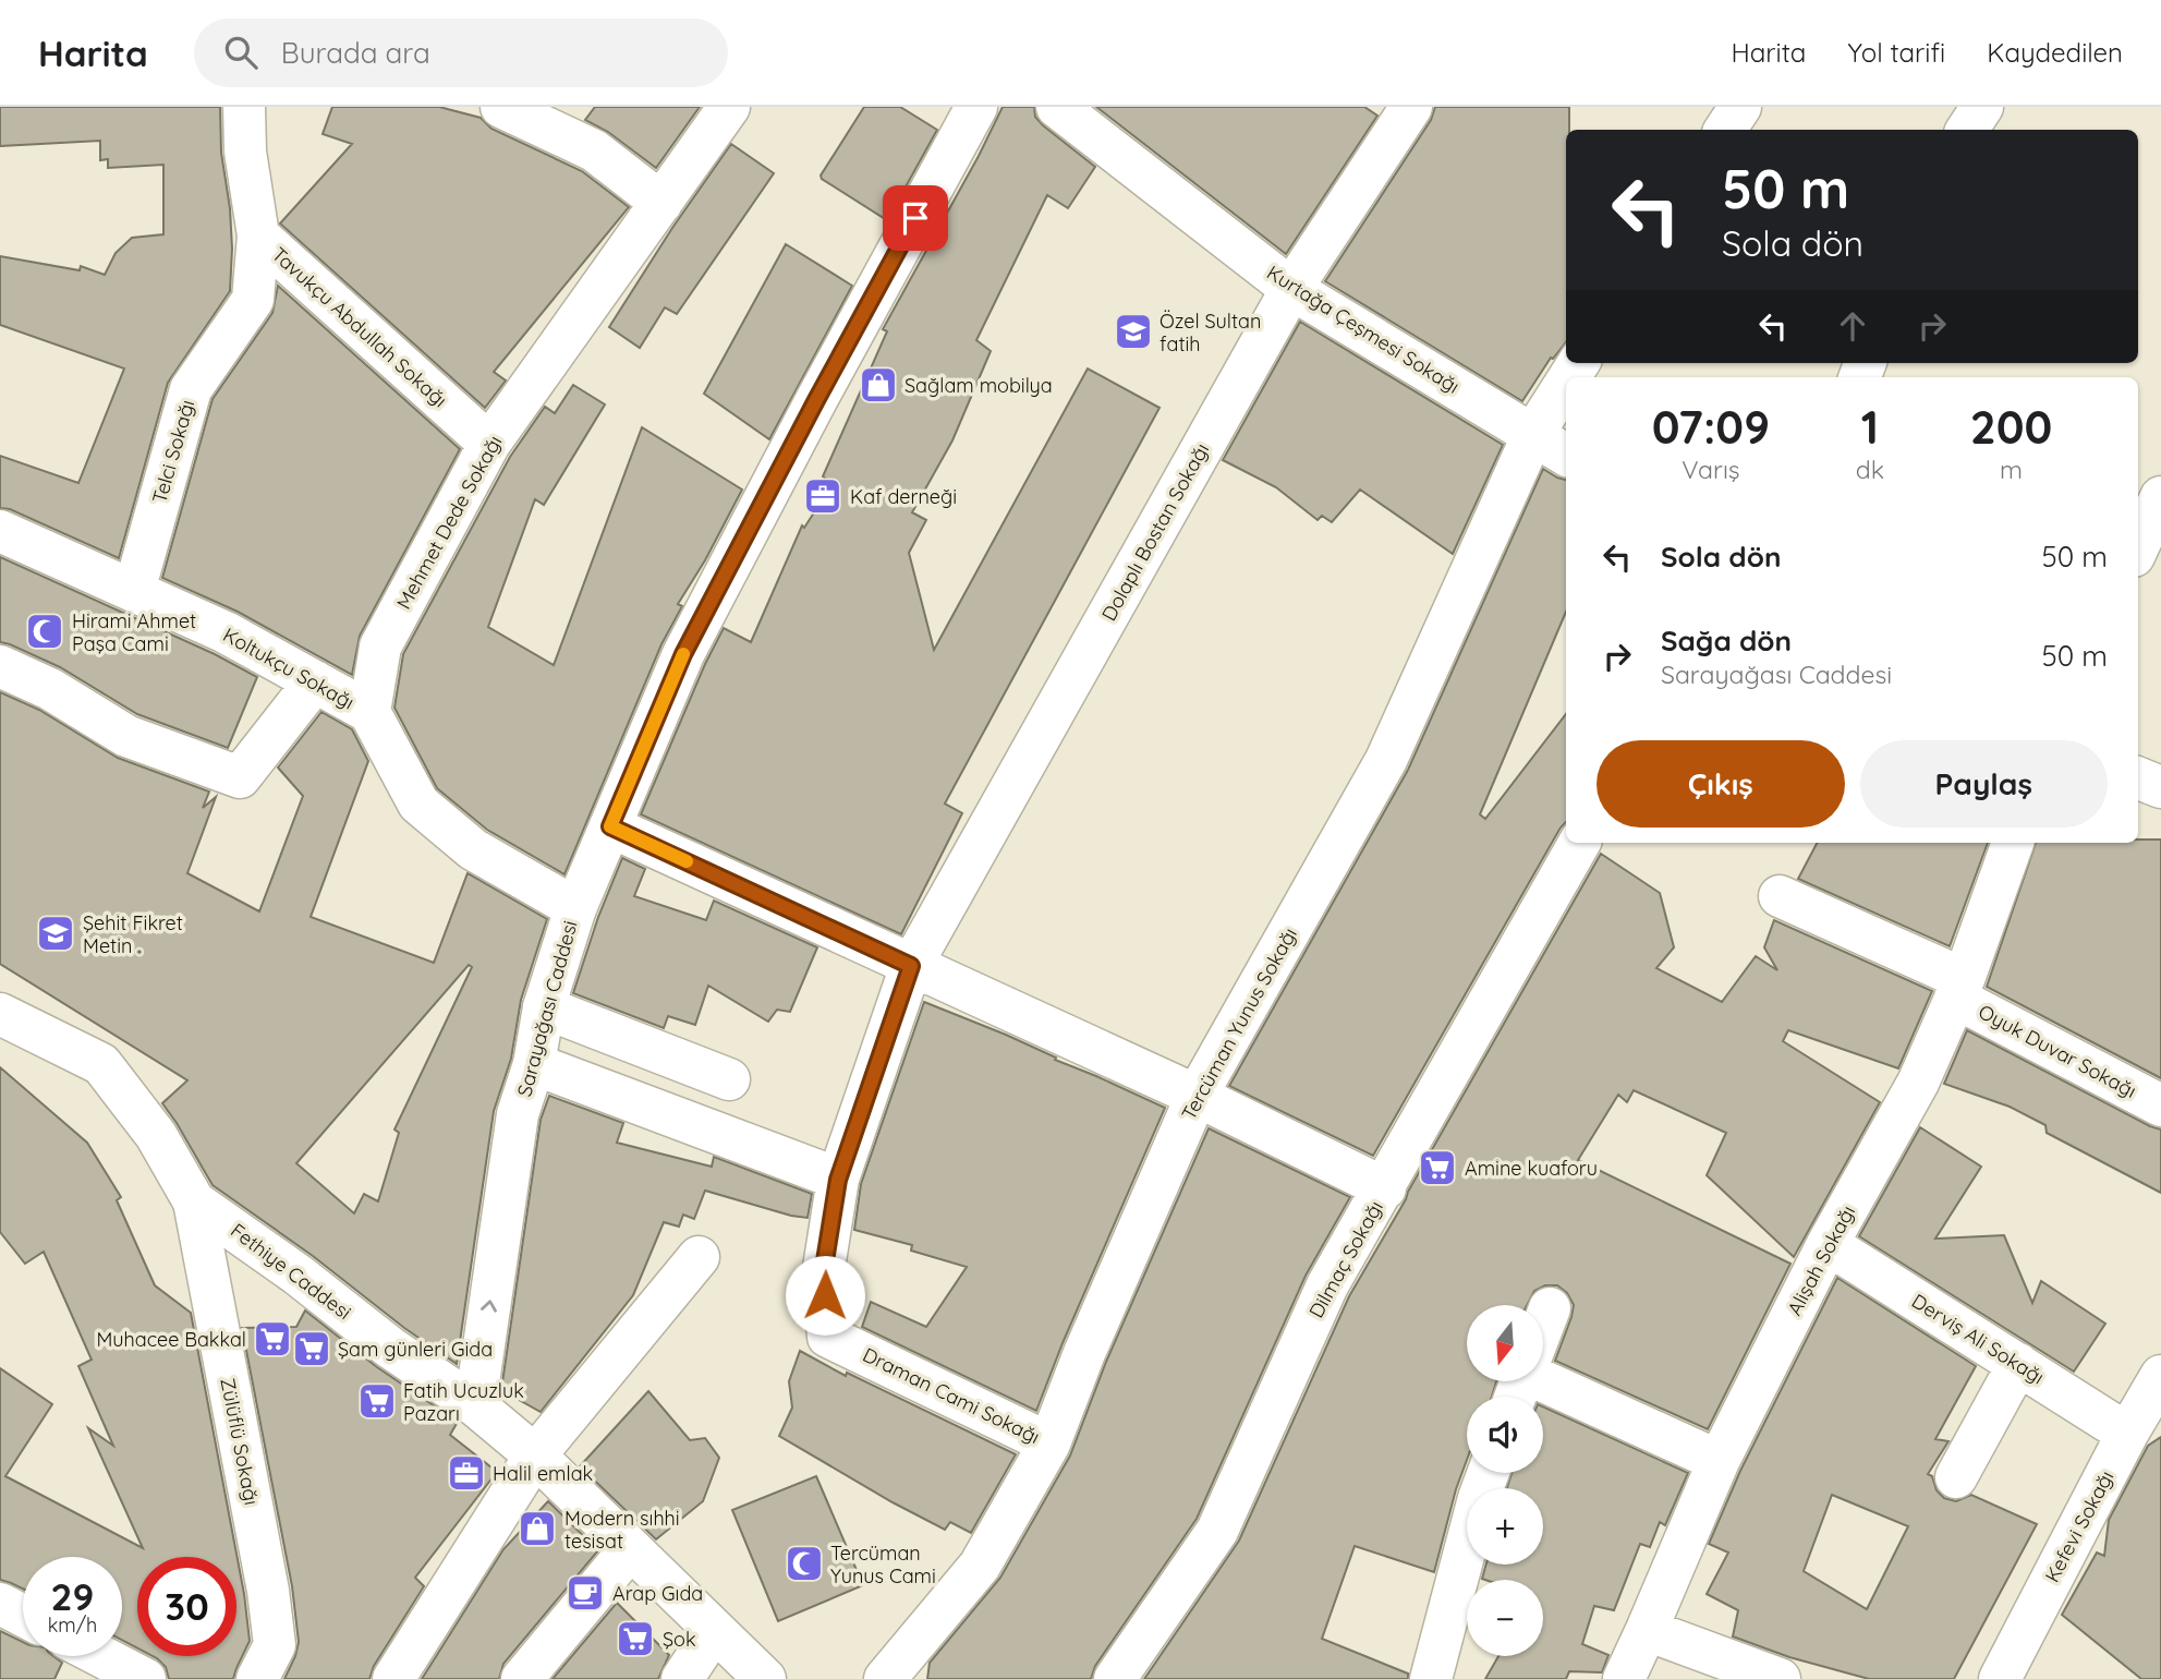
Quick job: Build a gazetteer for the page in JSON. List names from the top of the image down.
{
  "streets": {
    "street": [
      "Tavukçu Abdullah Sokağı",
      "Kurtağa Çeşmesi Sokağı",
      "Telci Sokağı",
      "Mehmet Dede Sokağı",
      "Dolaplı Bostan Sokağı",
      "Koltukçu Sokağı",
      "Sarayağası Caddesi",
      "Tercüman Yunus Sokağı",
      "Oyuk Duvar Sokağı",
      "Dilmaç Sokağı",
      "Alişah Sokağı",
      "Fethiye Caddesi",
      "Derviş Ali Sokağı",
      "Draman Cami Sokağı",
      "Zülüflü Sokağı",
      "Kefevi Sokağı"
    ]
  },
  "crossings": [
    ["Tavukçu Abdullah Sokağı", "Telci Sokağı"],
    ["Tavukçu Abdullah Sokağı", "Mehmet Dede Sokağı"],
    ["Kurtağa Çeşmesi Sokağı", "Dolaplı Bostan Sokağı"],
    ["Kurtağa Çeşmesi Sokağı", "Tercüman Yunus Sokağı"],
    ["Telci Sokağı", "Koltukçu Sokağı"],
    ["Mehmet Dede Sokağı", "Koltukçu Sokağı"],
    ["Dolaplı Bostan Sokağı", "Draman Cami Sokağı"],
    ["Sarayağası Caddesi", "Fethiye Caddesi"],
    ["Tercüman Yunus Sokağı", "Draman Cami Sokağı"],
    ["Oyuk Duvar Sokağı", "Alişah Sokağı"],
    ["Alişah Sokağı", "Derviş Ali Sokağı"],
    ["Fethiye Caddesi", "Zülüflü Sokağı"],
    ["Derviş Ali Sokağı", "Kefevi Sokağı"]
  ],
  "places": {
    "school or university": ["Özel Sultan fatih", "Şehit Fikret Metin ."],
    "shop": ["Sağlam mobilya", "Modern sıhhi tesisat"],
    "office": ["Kaf derneği", "Halil emlak"],
    "mosque": ["Hirami Ahmet Paşa Cami", "Tercüman Yunus Cami"],
    "supermarket": [
      "Amine kuaforu",
      "Muhacee Bakkal",
      "Şam günleri Gida",
      "Fatih Ucuzluk Pazarı",
      "Şok"
    ],
    "cafe": ["Arap Gıda"]
  },
  "north": "bottom",
  "page": {
    "header": "Harita",
    "search": "Burada ara",
    "nav": ["Harita", "Yol tarifi", "Kaydedilen"],
    "turn": ["50 m", "Sola dön"],
    "eta": [
      "07:09",
      "Varış",
      "1",
      "dk",
      "200",
      "m"
    ],
    "list": [
      {
        "name": "Sola dön",
        "value": "50 m"
      },
      {
        "name": "Sağa dön",
        "note": "Sarayağası Caddesi",
        "value": "50 m"
      }
    ],
    "buttons": ["Çıkış", "Paylaş"],
    "map_buttons": ["+", "−"],
    "speed": "29 km/h",
    "limit": "30"
  }
}
